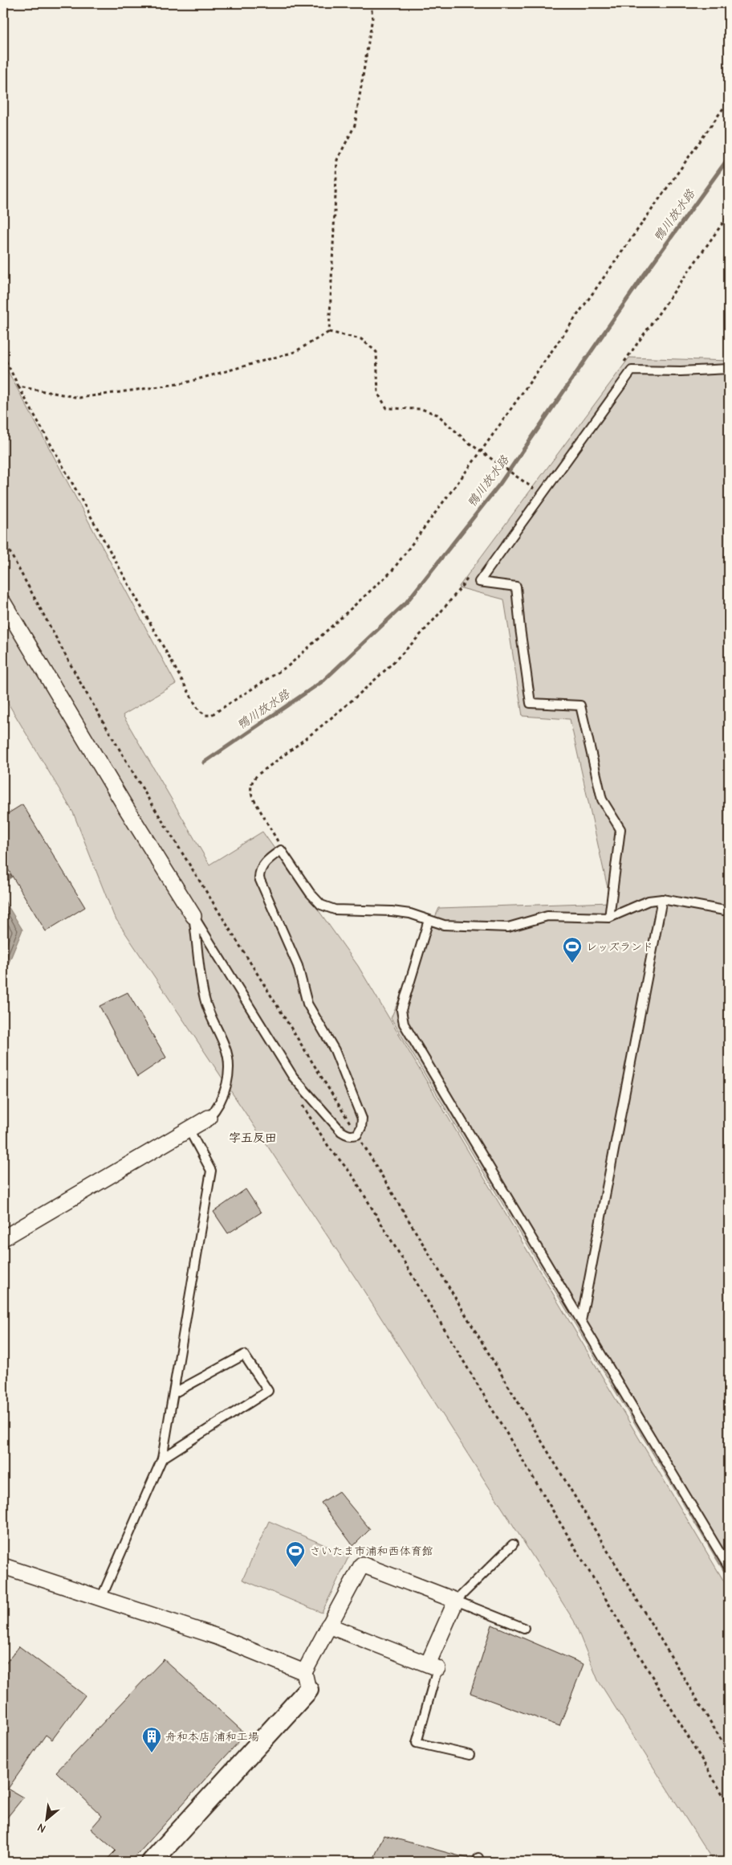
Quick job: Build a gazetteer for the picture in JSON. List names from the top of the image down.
{
  "districts": ["字五反田"],
  "water": ["鴨川放水路"],
  "places": {
    "sports": ["レッズランド", "さいたま市浦和西体育館"],
    "building": ["舟和本店 浦和工場"]
  },
  "north": "bottom left"
}
